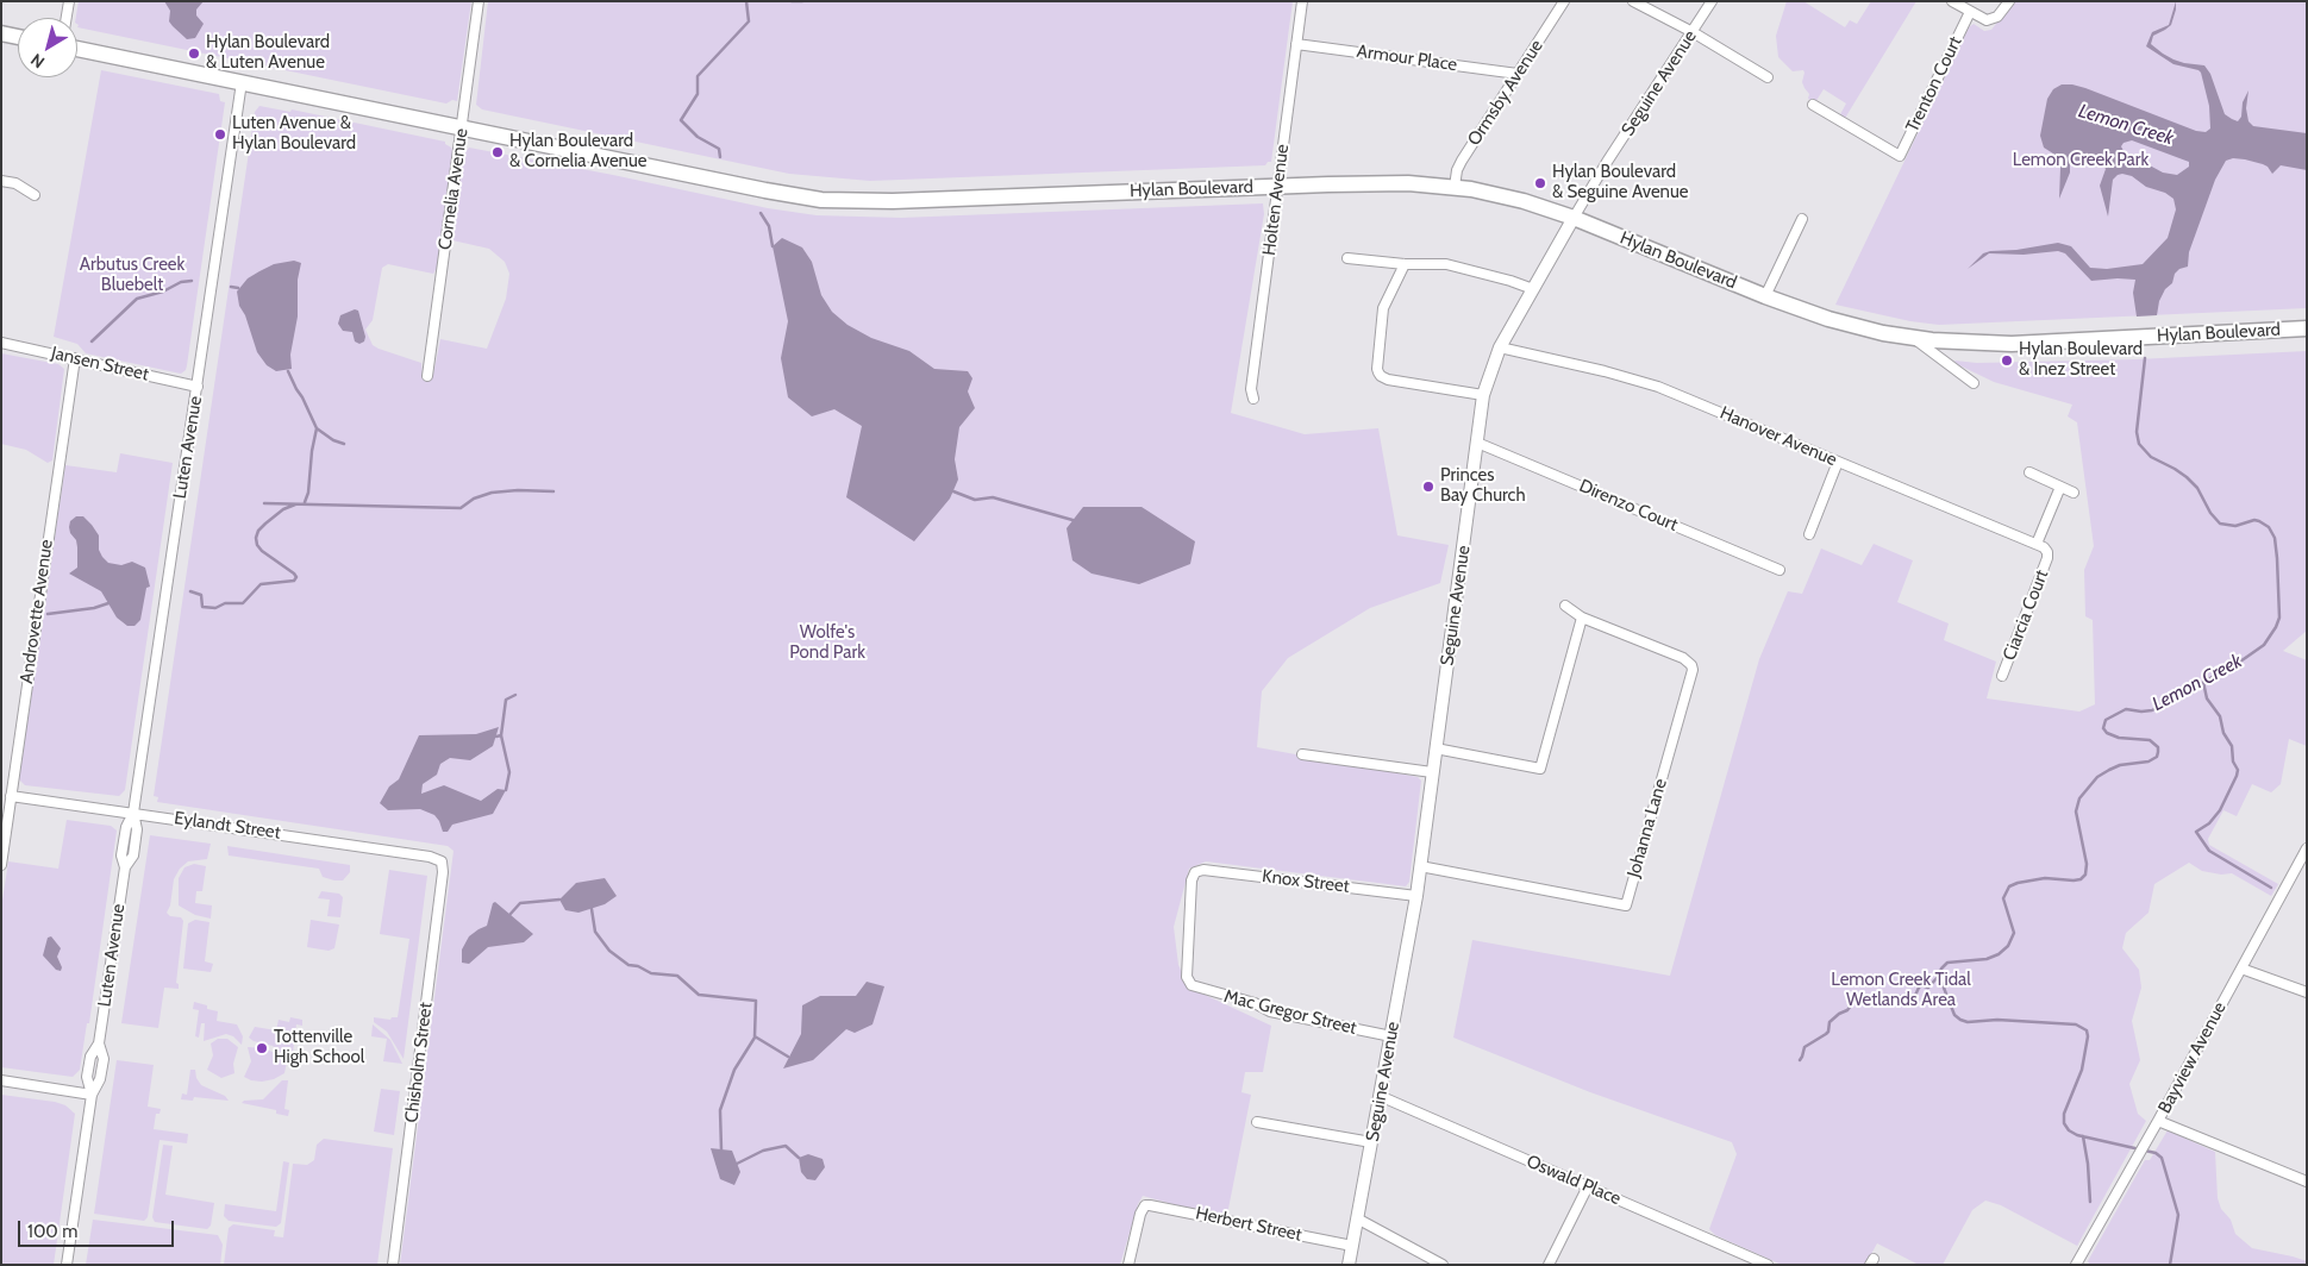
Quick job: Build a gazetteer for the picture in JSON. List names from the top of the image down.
{
  "streets": {
    "main road": ["Hylan Boulevard"],
    "street": [
      "Armour Place",
      "Seguine Avenue",
      "Trenton Court",
      "Ormsby Avenue",
      "Cornelia Avenue",
      "Holten Avenue",
      "Jansen Street",
      "Hanover Avenue",
      "Luten Avenue",
      "Direnzo Court",
      "Androvette Avenue",
      "Ciarcia Court",
      "Eylandt Street",
      "Johanna Lane",
      "Knox Street",
      "Mac Gregor Street",
      "Bayview Avenue",
      "Chisholm Street",
      "Oswald Place",
      "Herbert Street"
    ]
  },
  "crossings": [
    ["Armour Place", "Ormsby Avenue"],
    ["Armour Place", "Holten Avenue"],
    ["Seguine Avenue", "Hylan Boulevard"],
    ["Seguine Avenue", "Hanover Avenue"],
    ["Seguine Avenue", "Direnzo Court"],
    ["Seguine Avenue", "Johanna Lane"],
    ["Seguine Avenue", "Knox Street"],
    ["Seguine Avenue", "Mac Gregor Street"],
    ["Seguine Avenue", "Oswald Place"],
    ["Seguine Avenue", "Herbert Street"],
    ["Ormsby Avenue", "Hylan Boulevard"],
    ["Cornelia Avenue", "Hylan Boulevard"],
    ["Hylan Boulevard", "Holten Avenue"],
    ["Hylan Boulevard", "Luten Avenue"],
    ["Jansen Street", "Luten Avenue"],
    ["Jansen Street", "Androvette Avenue"],
    ["Hanover Avenue", "Ciarcia Court"],
    ["Luten Avenue", "Eylandt Street"],
    ["Androvette Avenue", "Eylandt Street"],
    ["Eylandt Street", "Chisholm Street"],
    ["Knox Street", "Mac Gregor Street"]
  ],
  "water": ["Lemon Creek"],
  "parks": [
    "Lemon Creek Park",
    "Arbutus Creek Bluebelt",
    "Wolfe's Pond Park",
    "Lemon Creek Tidal Wetlands Area"
  ],
  "places": [
    "Hylan Boulevard & Luten Avenue",
    "Luten Avenue & Hylan Boulevard",
    "Hylan Boulevard & Cornelia Avenue",
    "Hylan Boulevard & Seguine Avenue",
    "Hylan Boulevard & Inez Street",
    "Princes Bay Church",
    "Tottenville High School"
  ],
  "scale_bar": "100 m",
  "north": "bottom left"
}
